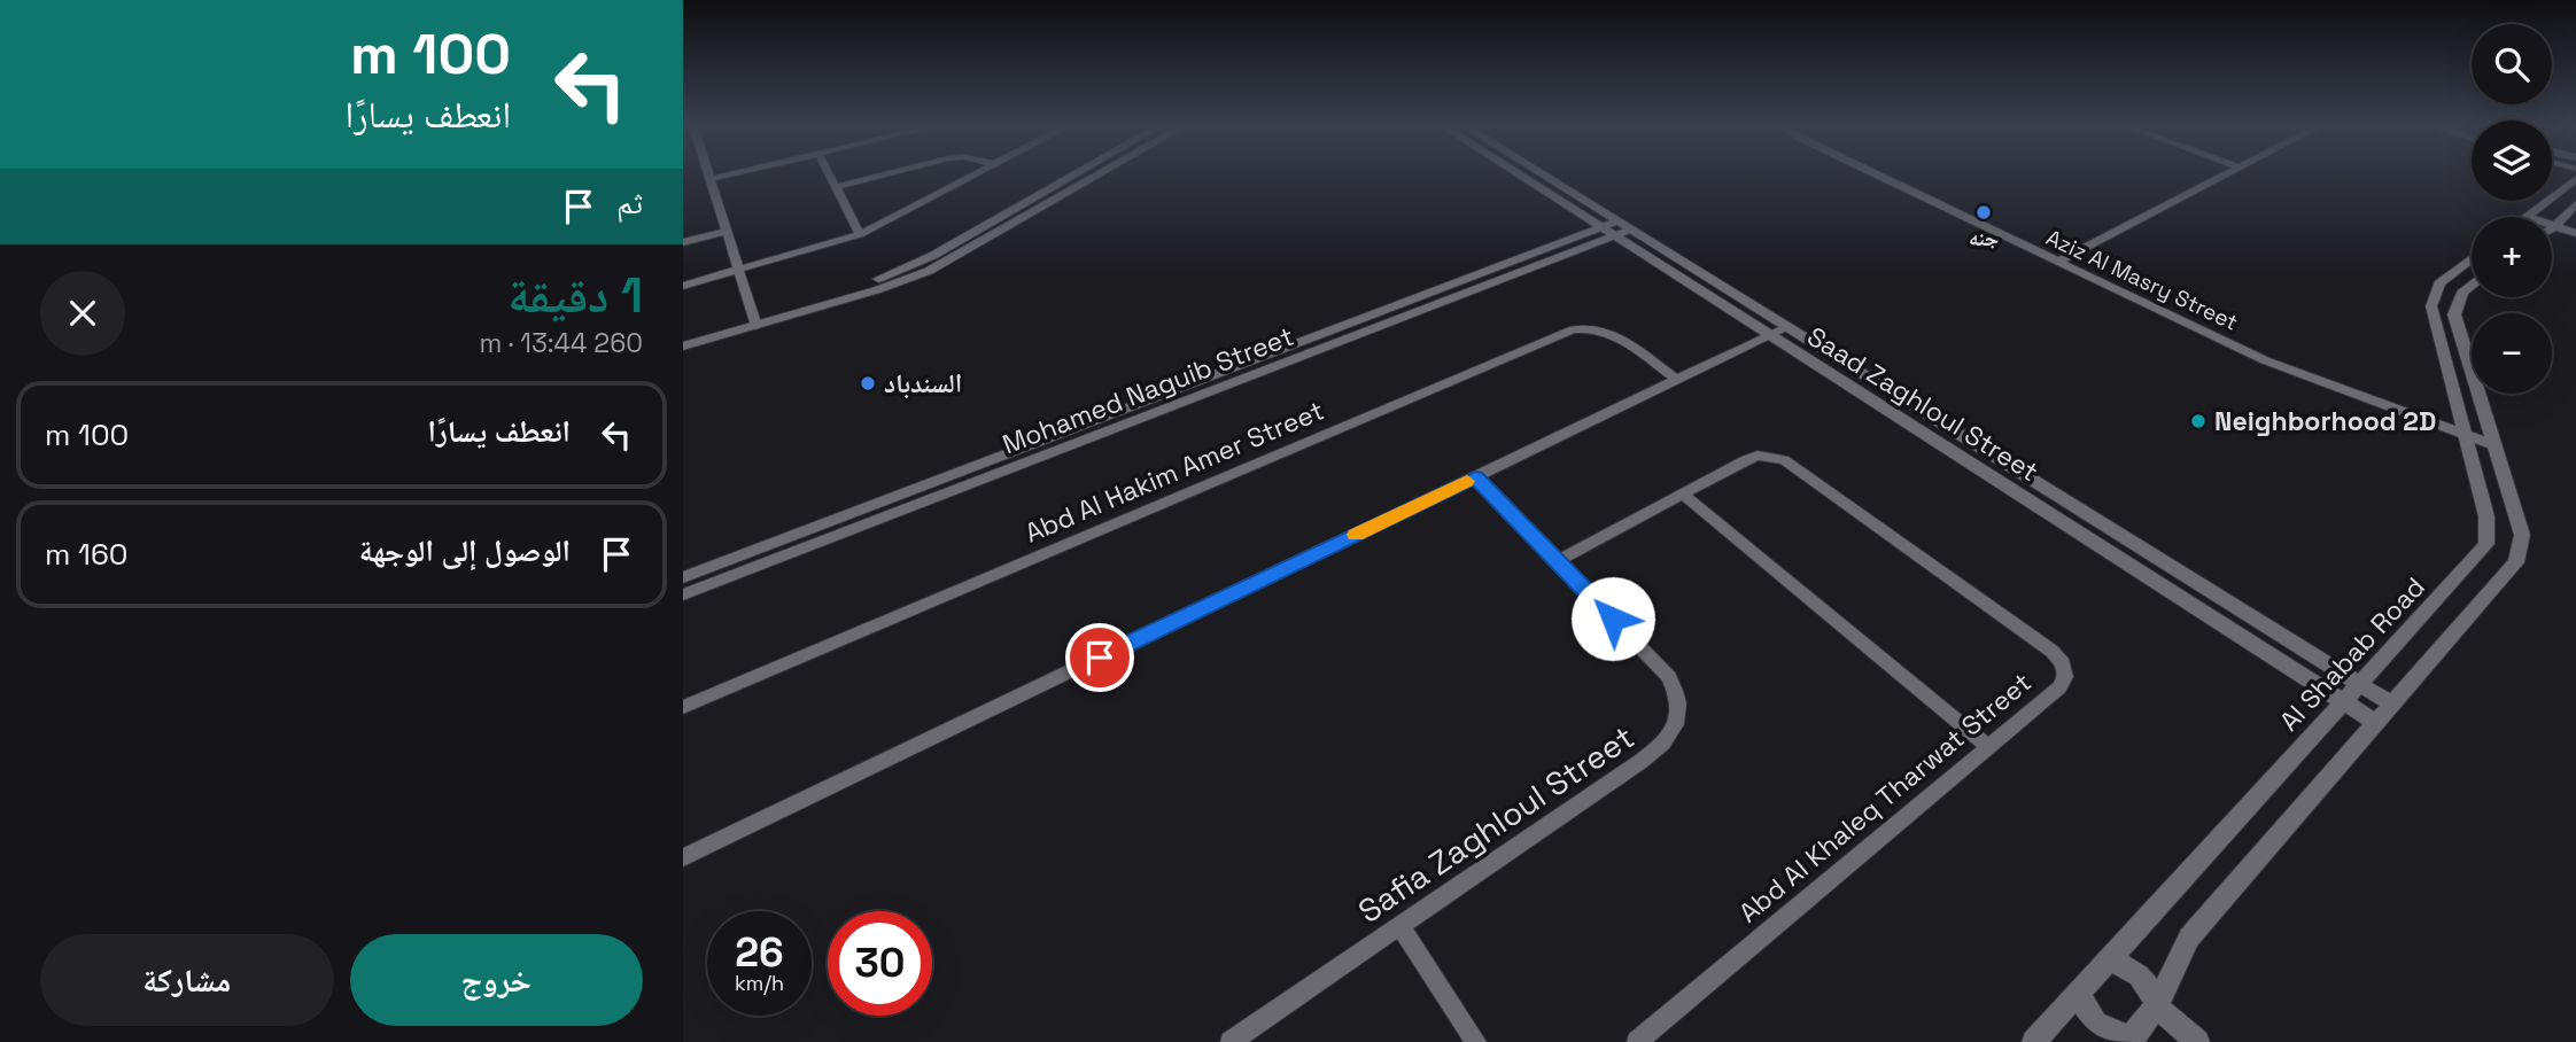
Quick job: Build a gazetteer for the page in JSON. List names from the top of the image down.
{
  "streets": {
    "street": [
      "Aziz Al Masry Street",
      "Mohamed Naguib Street",
      "Saad Zaghloul Street",
      "Abd Al Hakim Amer Street",
      "Al Shabab Road",
      "Abd Al Khaleq Tharwat Street",
      "Safia Zaghloul Street"
    ]
  },
  "crossings": [
    ["Aziz Al Masry Street", "Al Shabab Road"],
    ["Mohamed Naguib Street", "Saad Zaghloul Street"],
    ["Saad Zaghloul Street", "Al Shabab Road"],
    ["Abd Al Khaleq Tharwat Street", "Safia Zaghloul Street"]
  ],
  "places": ["جنه", "السندباد", "Neighborhood 2D"],
  "page": {
    "turn": ["100 m", "انعطف يسارًا"],
    "map_buttons": ["+", "−"],
    "then": "ثم",
    "heading": ["1 دقيقة", "260 m · 13:44"],
    "list": [
      {
        "name": "انعطف يسارًا",
        "value": "100 m"
      },
      {
        "name": "الوصول إلى الوجهة",
        "value": "160 m"
      }
    ],
    "speed": "26 km/h",
    "limit": "30",
    "buttons": ["خروج", "مشاركة"]
  }
}
